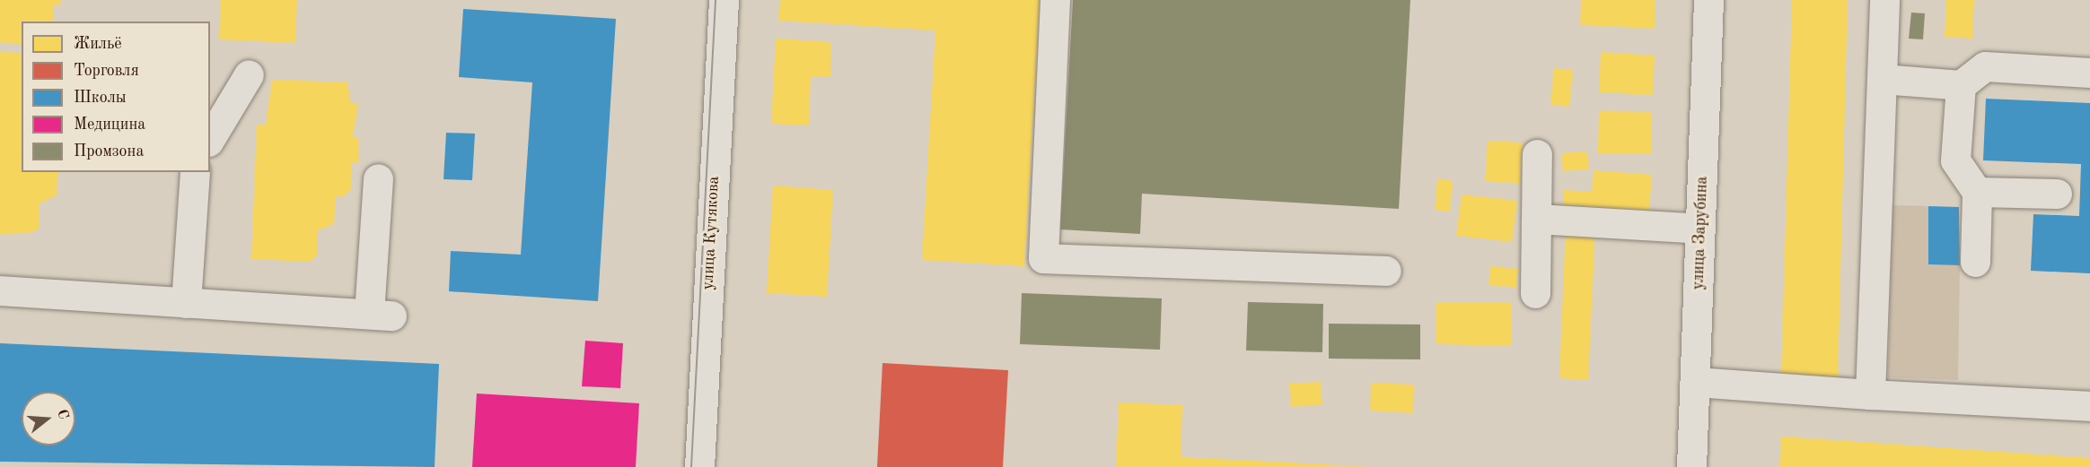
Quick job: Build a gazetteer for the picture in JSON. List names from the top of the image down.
{
  "streets": {
    "street": ["улица Кутякова", "улица Зарубина"]
  },
  "legend": [
    "Жильё",
    "Торговля",
    "Школы",
    "Медицина",
    "Промзона"
  ],
  "north": "right"
}
